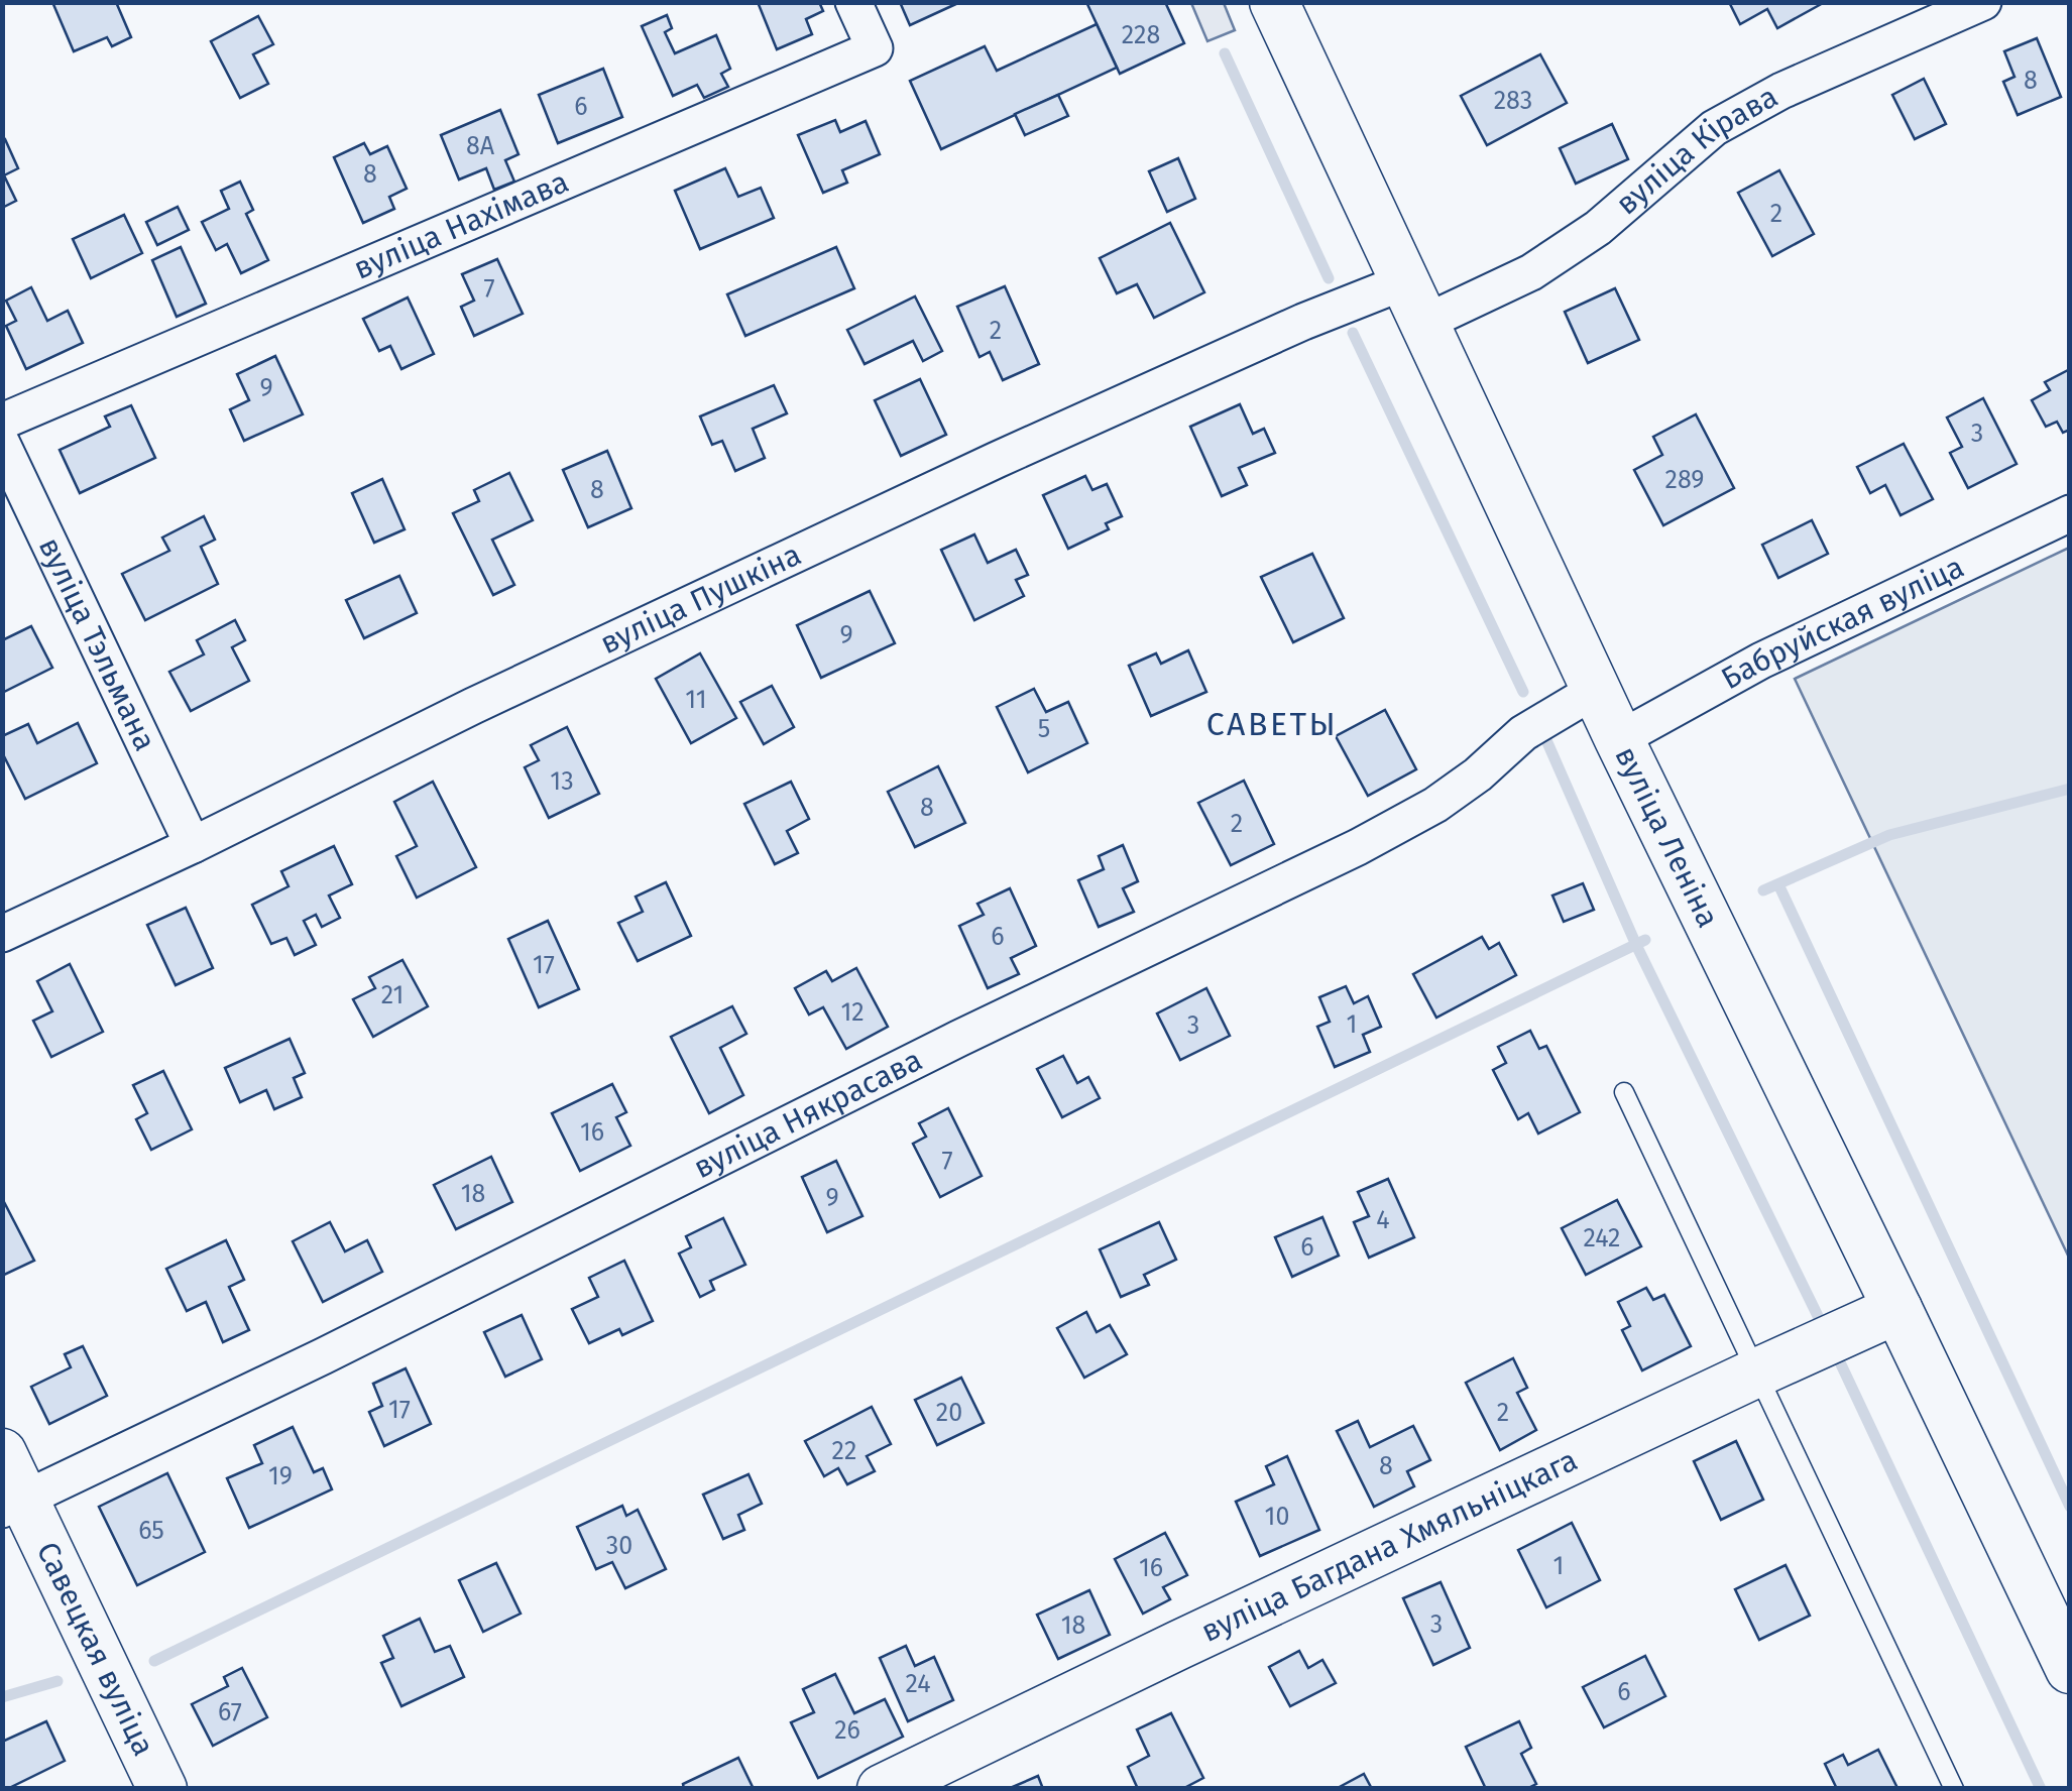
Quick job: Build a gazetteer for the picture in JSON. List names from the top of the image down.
{
  "streets": {
    "main road": ["вуліца Леніна", "вуліца Багдана Хмяльніцкага", "Савецкая вуліца"],
    "street": [
      "вуліца Кірава",
      "вуліца Нахімава",
      "вуліца Пушкіна",
      "Бабруйская вуліца",
      "вуліца Тэльмана",
      "вуліца Някрасава"
    ]
  },
  "crossings": [
    ["вуліца Кірава", "вуліца Пушкіна"],
    ["вуліца Кірава", "вуліца Леніна"],
    ["вуліца Пушкіна", "вуліца Тэльмана"],
    ["вуліца Пушкіна", "вуліца Леніна"],
    ["Бабруйская вуліца", "вуліца Леніна"],
    ["вуліца Леніна", "вуліца Някрасава"],
    ["вуліца Леніна", "вуліца Багдана Хмяльніцкага"],
    ["вуліца Някрасава", "Савецкая вуліца"]
  ],
  "districts": ["САВЕТЫ"],
  "house_numbers": [
    "228",
    "8",
    "283",
    "6",
    "8А",
    "8",
    "2",
    "7",
    "2",
    "9",
    "3",
    "289",
    "8",
    "9",
    "11",
    "5",
    "13",
    "8",
    "2",
    "6",
    "17",
    "21",
    "12",
    "1",
    "3",
    "16",
    "7",
    "18",
    "9",
    "4",
    "242",
    "6",
    "17",
    "20",
    "2",
    "22",
    "8",
    "19",
    "10",
    "65",
    "30",
    "1",
    "16",
    "3",
    "18",
    "24",
    "6",
    "67",
    "26"
  ]
}
